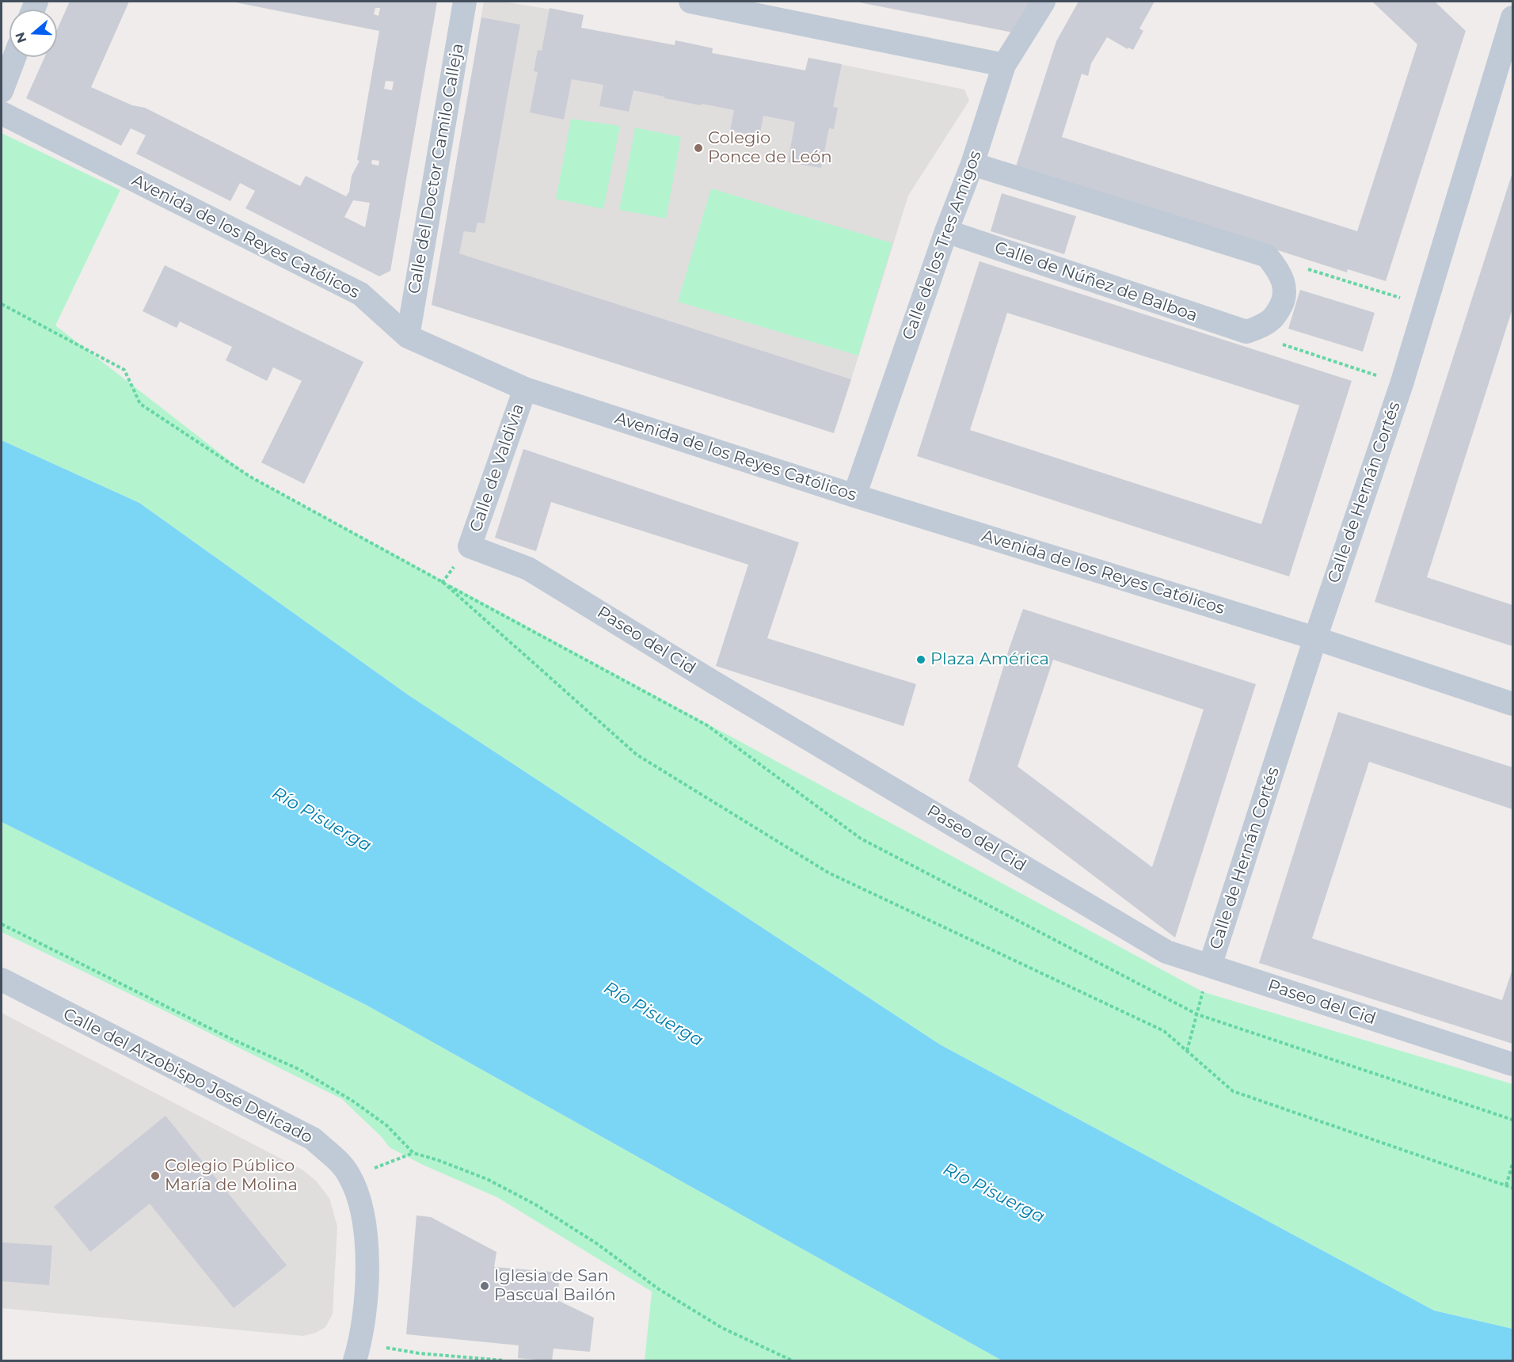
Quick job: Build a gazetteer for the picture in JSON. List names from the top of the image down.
{
  "streets": {
    "street": [
      "Calle del Doctor Camilo Calleja",
      "Avenida de los Reyes Católicos",
      "Calle de los Tres Amigos",
      "Calle de Núñez de Balboa",
      "Calle de Valdivia",
      "Calle de Hernán Cortés",
      "Paseo del Cid",
      "Calle del Arzobispo José Delicado"
    ]
  },
  "crossings": [
    ["Calle del Doctor Camilo Calleja", "Avenida de los Reyes Católicos"],
    ["Avenida de los Reyes Católicos", "Calle de los Tres Amigos"],
    ["Avenida de los Reyes Católicos", "Calle de Valdivia"],
    ["Avenida de los Reyes Católicos", "Calle de Hernán Cortés"],
    ["Calle de los Tres Amigos", "Calle de Núñez de Balboa"],
    ["Calle de Valdivia", "Paseo del Cid"],
    ["Calle de Hernán Cortés", "Paseo del Cid"]
  ],
  "water": ["Río Pisuerga"],
  "places": [
    "Colegio Ponce de León",
    "Plaza América",
    "Colegio Público María de Molina",
    "Iglesia de San Pascual Bailón"
  ],
  "north": "left"
}
